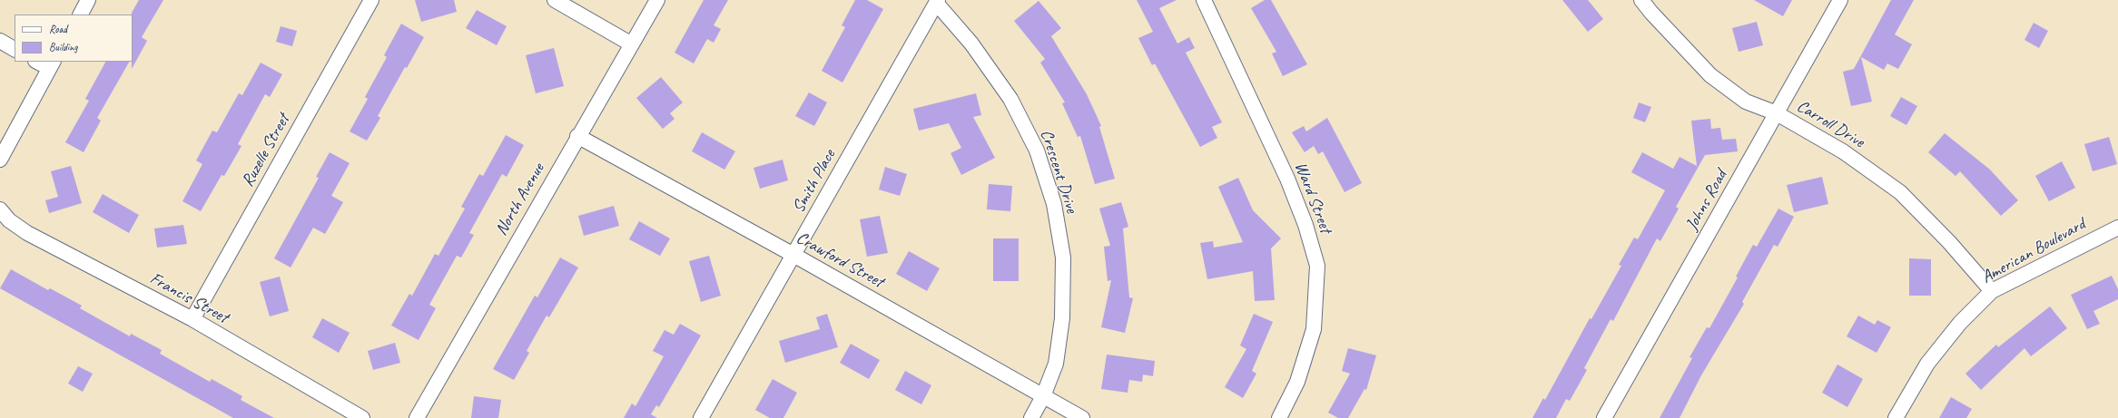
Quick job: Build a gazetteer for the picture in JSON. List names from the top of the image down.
{
  "streets": {
    "street": [
      "Carroll Drive",
      "Ruzelle Street",
      "Crescent Drive",
      "Smith Place",
      "Ward Street",
      "North Avenue",
      "Johns Road",
      "American Boulevard",
      "Crawford Street",
      "Francis Street"
    ]
  },
  "crossings": [
    ["Carroll Drive", "Johns Road"],
    ["Carroll Drive", "American Boulevard"],
    ["Ruzelle Street", "Francis Street"],
    ["Crescent Drive", "Smith Place"],
    ["Crescent Drive", "Crawford Street"],
    ["Smith Place", "Crawford Street"],
    ["North Avenue", "Crawford Street"]
  ],
  "legend": ["Road", "Building"]
}
